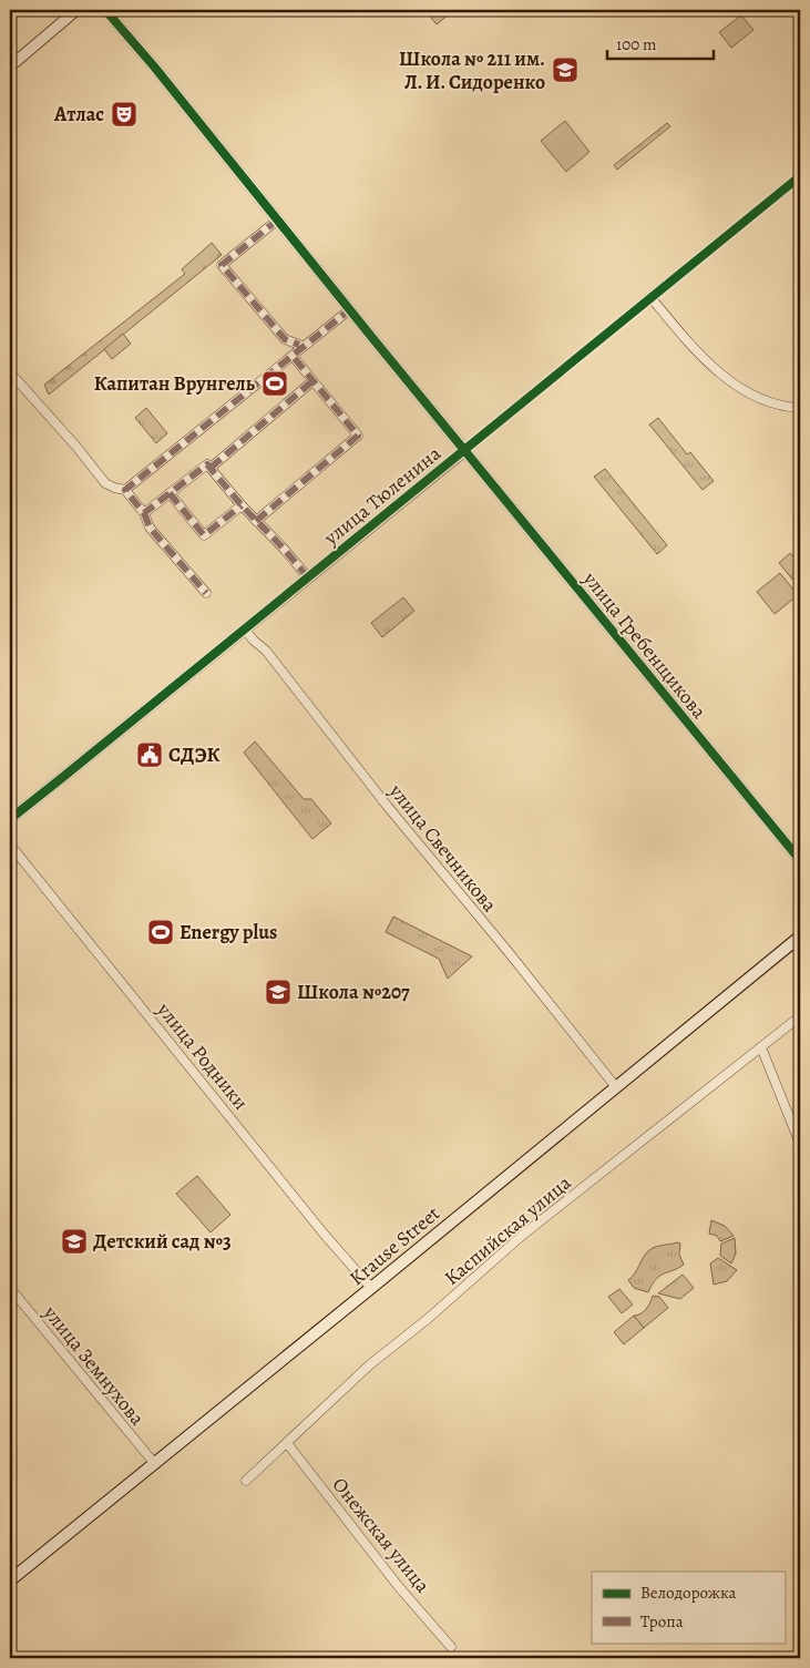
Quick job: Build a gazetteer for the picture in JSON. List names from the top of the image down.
{
  "streets": {
    "main road": ["Krause Street"],
    "street": [
      "улица Тюленина",
      "улица Гребенщикова",
      "улица Свечникова",
      "улица Родники",
      "Каспийская улица",
      "улица Земнухова",
      "Онежская улица"
    ]
  },
  "crossings": [
    ["улица Тюленина", "улица Гребенщикова"],
    ["улица Тюленина", "улица Свечникова"],
    ["улица Свечникова", "Krause Street"],
    ["улица Родники", "Krause Street"],
    ["Каспийская улица", "Онежская улица"],
    ["Krause Street", "улица Земнухова"]
  ],
  "places": {
    "school or university": ["Школа № 211 им. Л. И. Сидоренко", "Школа №207", "Детский сад №3"],
    "theatre": ["Атлас"],
    "sports": ["Капитан Врунгель", "Energy plus"],
    "public building": ["СДЭК"]
  },
  "legend": ["Велодорожка", "Тропа"],
  "scale_bar": "100 m"
}
